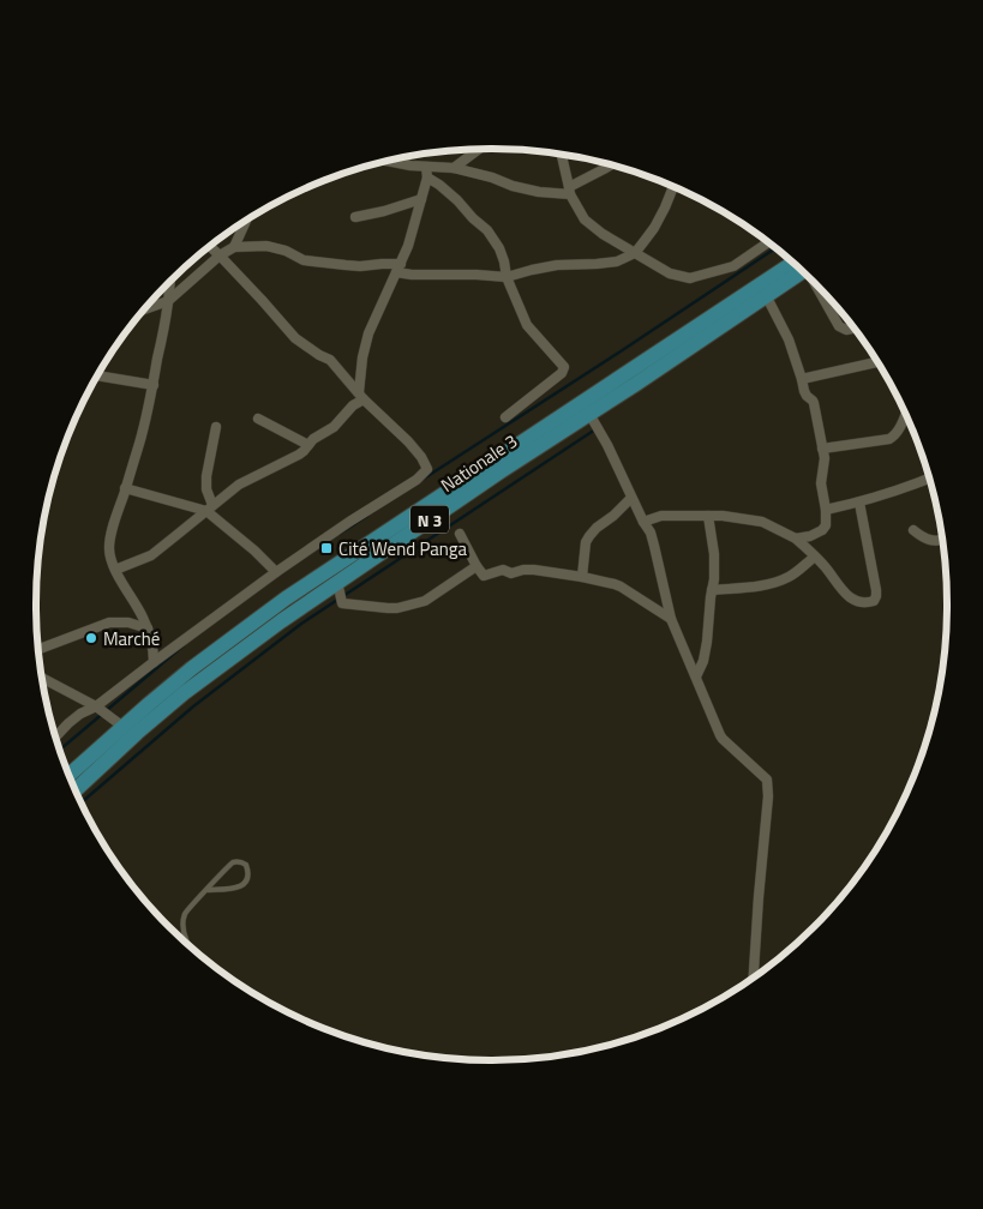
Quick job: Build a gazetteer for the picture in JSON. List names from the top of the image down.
{
  "streets": {
    "main road": ["Nationale 3", "N 3"]
  },
  "places": {
    "transit": ["Cité Wend Panga"],
    "other": ["Marché"]
  }
}
